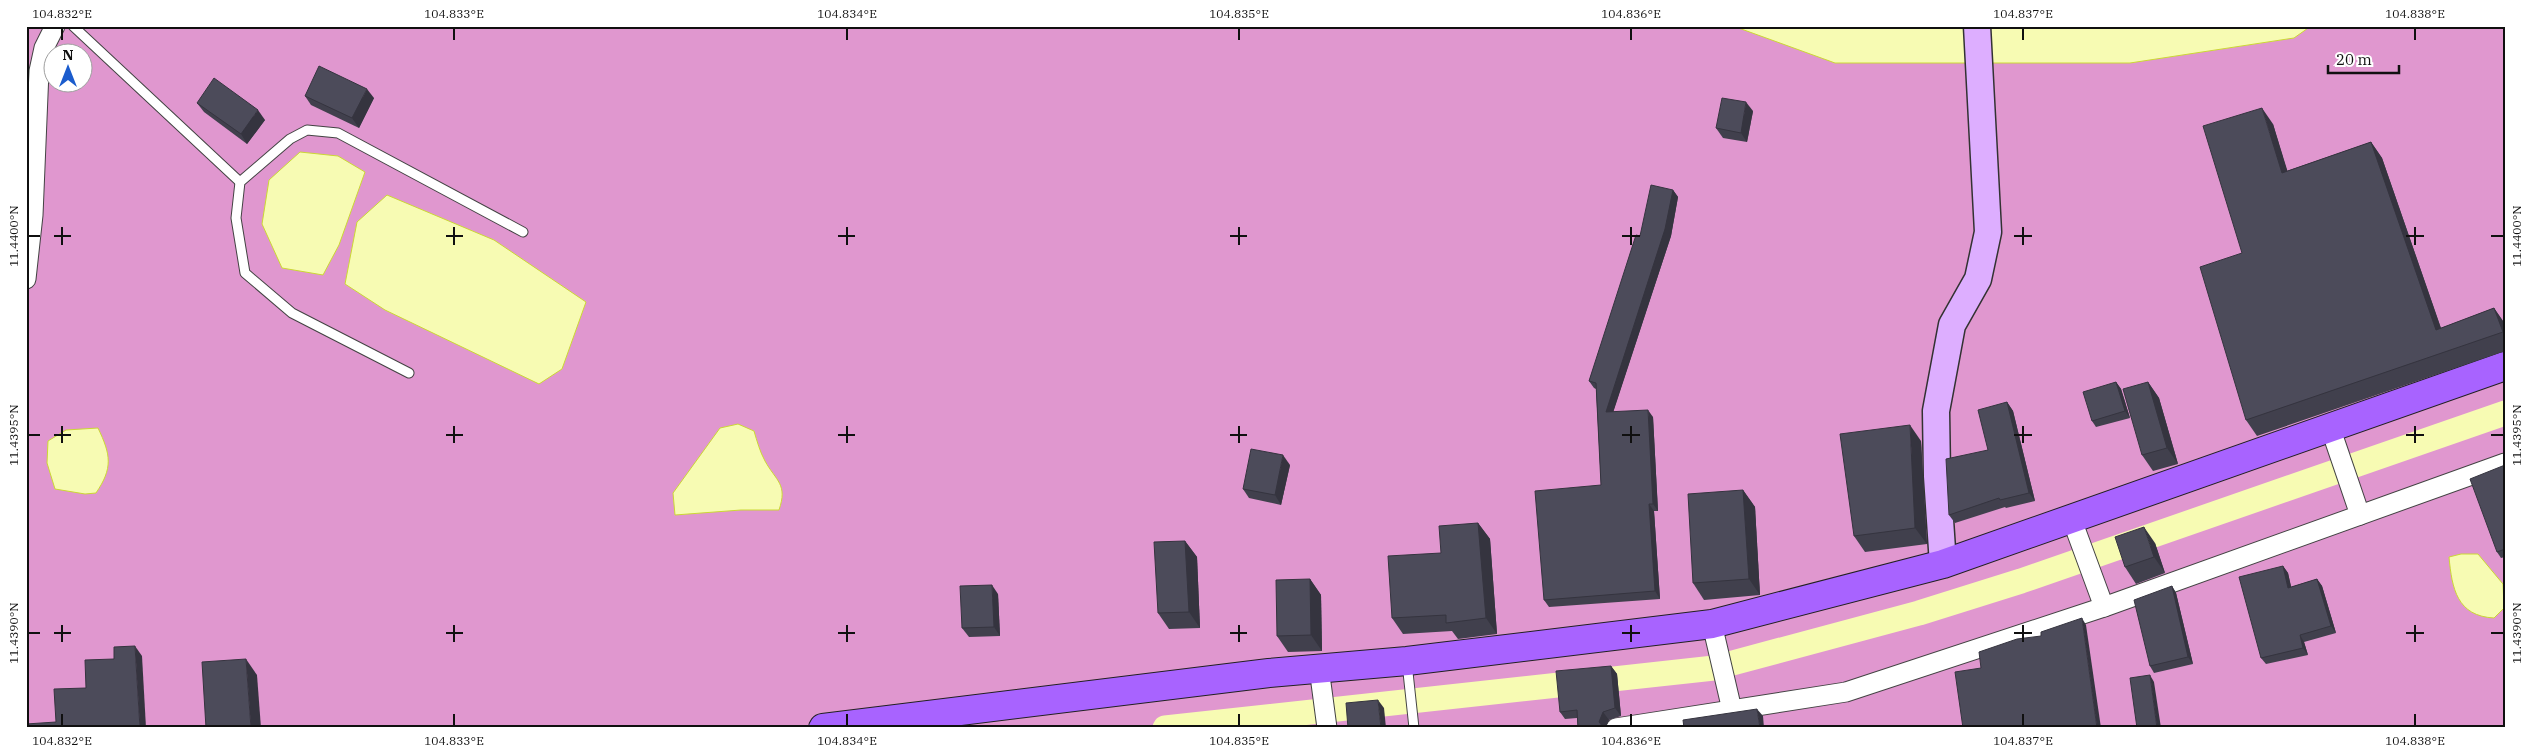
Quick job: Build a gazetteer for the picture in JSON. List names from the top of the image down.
{
  "scale_bar": "20 m",
  "north": "top",
  "coordinates": [
    "104.832°E",
    "104.833°E",
    "104.834°E",
    "104.835°E",
    "104.836°E",
    "104.837°E",
    "104.838°E",
    "11.4400°N",
    "11.4395°N",
    "11.4390°N"
  ]
}
